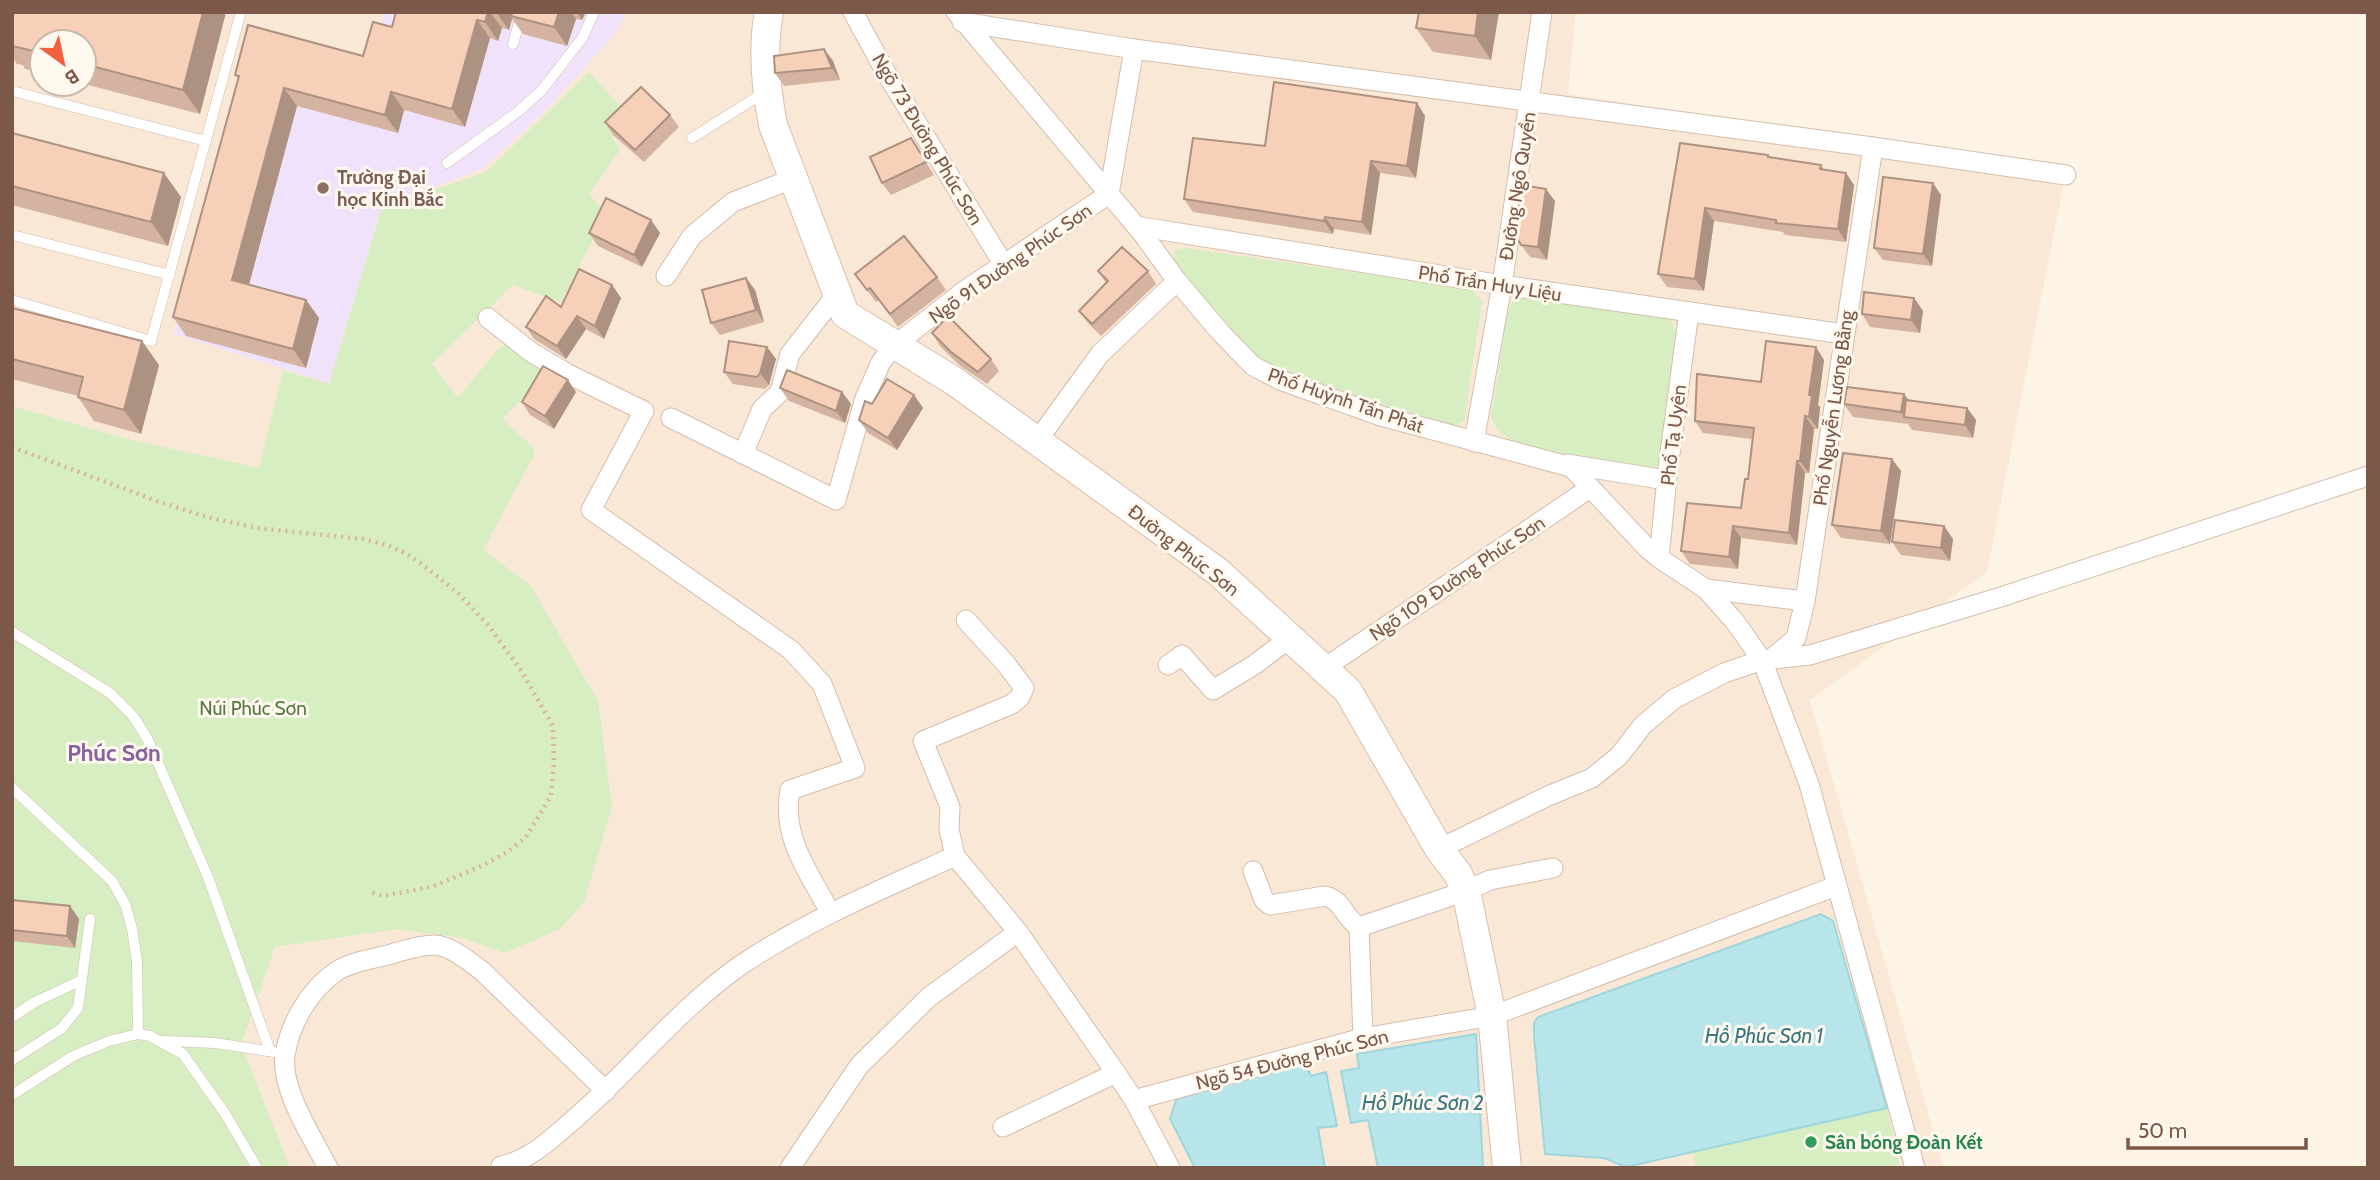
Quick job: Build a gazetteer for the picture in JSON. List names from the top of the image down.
{
  "streets": {
    "street": [
      "Ngõ 73 Đường Phúc Sơn",
      "Đường Ngô Quyền",
      "Ngõ 91 Đường Phúc Sơn",
      "Phố Trần Huy Liệu",
      "Phố Huỳnh Tấn Phát",
      "Phố Nguyễn Lương Bằng",
      "Phố Tạ Uyên",
      "Đường Phúc Sơn",
      "Ngõ 109 Đường Phúc Sơn",
      "Ngõ 54 Đường Phúc Sơn"
    ]
  },
  "crossings": [
    ["Ngõ 73 Đường Phúc Sơn", "Ngõ 91 Đường Phúc Sơn"],
    ["Đường Ngô Quyền", "Phố Trần Huy Liệu"],
    ["Đường Ngô Quyền", "Phố Huỳnh Tấn Phát"],
    ["Ngõ 91 Đường Phúc Sơn", "Phố Huỳnh Tấn Phát"],
    ["Ngõ 91 Đường Phúc Sơn", "Đường Phúc Sơn"],
    ["Phố Trần Huy Liệu", "Phố Huỳnh Tấn Phát"],
    ["Phố Trần Huy Liệu", "Phố Nguyễn Lương Bằng"],
    ["Phố Trần Huy Liệu", "Phố Tạ Uyên"],
    ["Phố Huỳnh Tấn Phát", "Phố Nguyễn Lương Bằng"],
    ["Phố Huỳnh Tấn Phát", "Phố Tạ Uyên"],
    ["Phố Huỳnh Tấn Phát", "Ngõ 109 Đường Phúc Sơn"],
    ["Phố Huỳnh Tấn Phát", "Ngõ 54 Đường Phúc Sơn"],
    ["Đường Phúc Sơn", "Ngõ 109 Đường Phúc Sơn"],
    ["Đường Phúc Sơn", "Ngõ 54 Đường Phúc Sơn"]
  ],
  "districts": ["Phúc Sơn"],
  "water": ["Hồ Phúc Sơn 1", "Hồ Phúc Sơn 2"],
  "parks": ["Núi Phúc Sơn"],
  "places": ["Trường Đại học Kinh Bắc", "Sân bóng Đoàn Kết"],
  "scale_bar": "50 m",
  "north": "bottom right"
}
